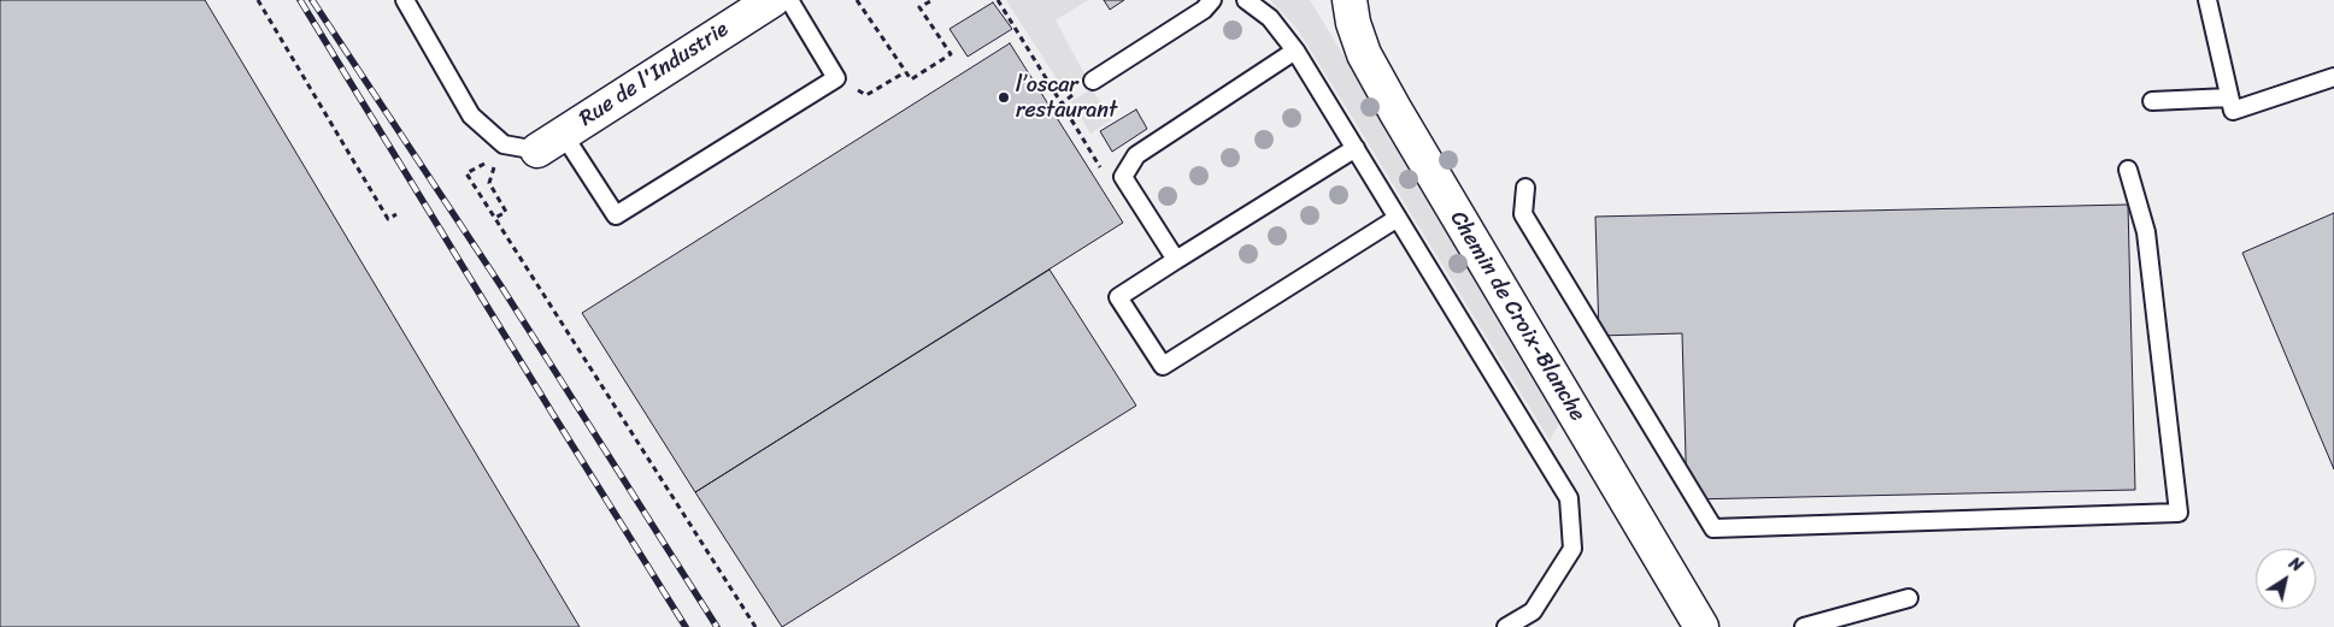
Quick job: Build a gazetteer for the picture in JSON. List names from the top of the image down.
{
  "streets": {
    "street": ["Rue de l'Industrie", "Chemin de Croix-Blanche"]
  },
  "places": ["l’oscar restaurant"],
  "north": "top right"
}
